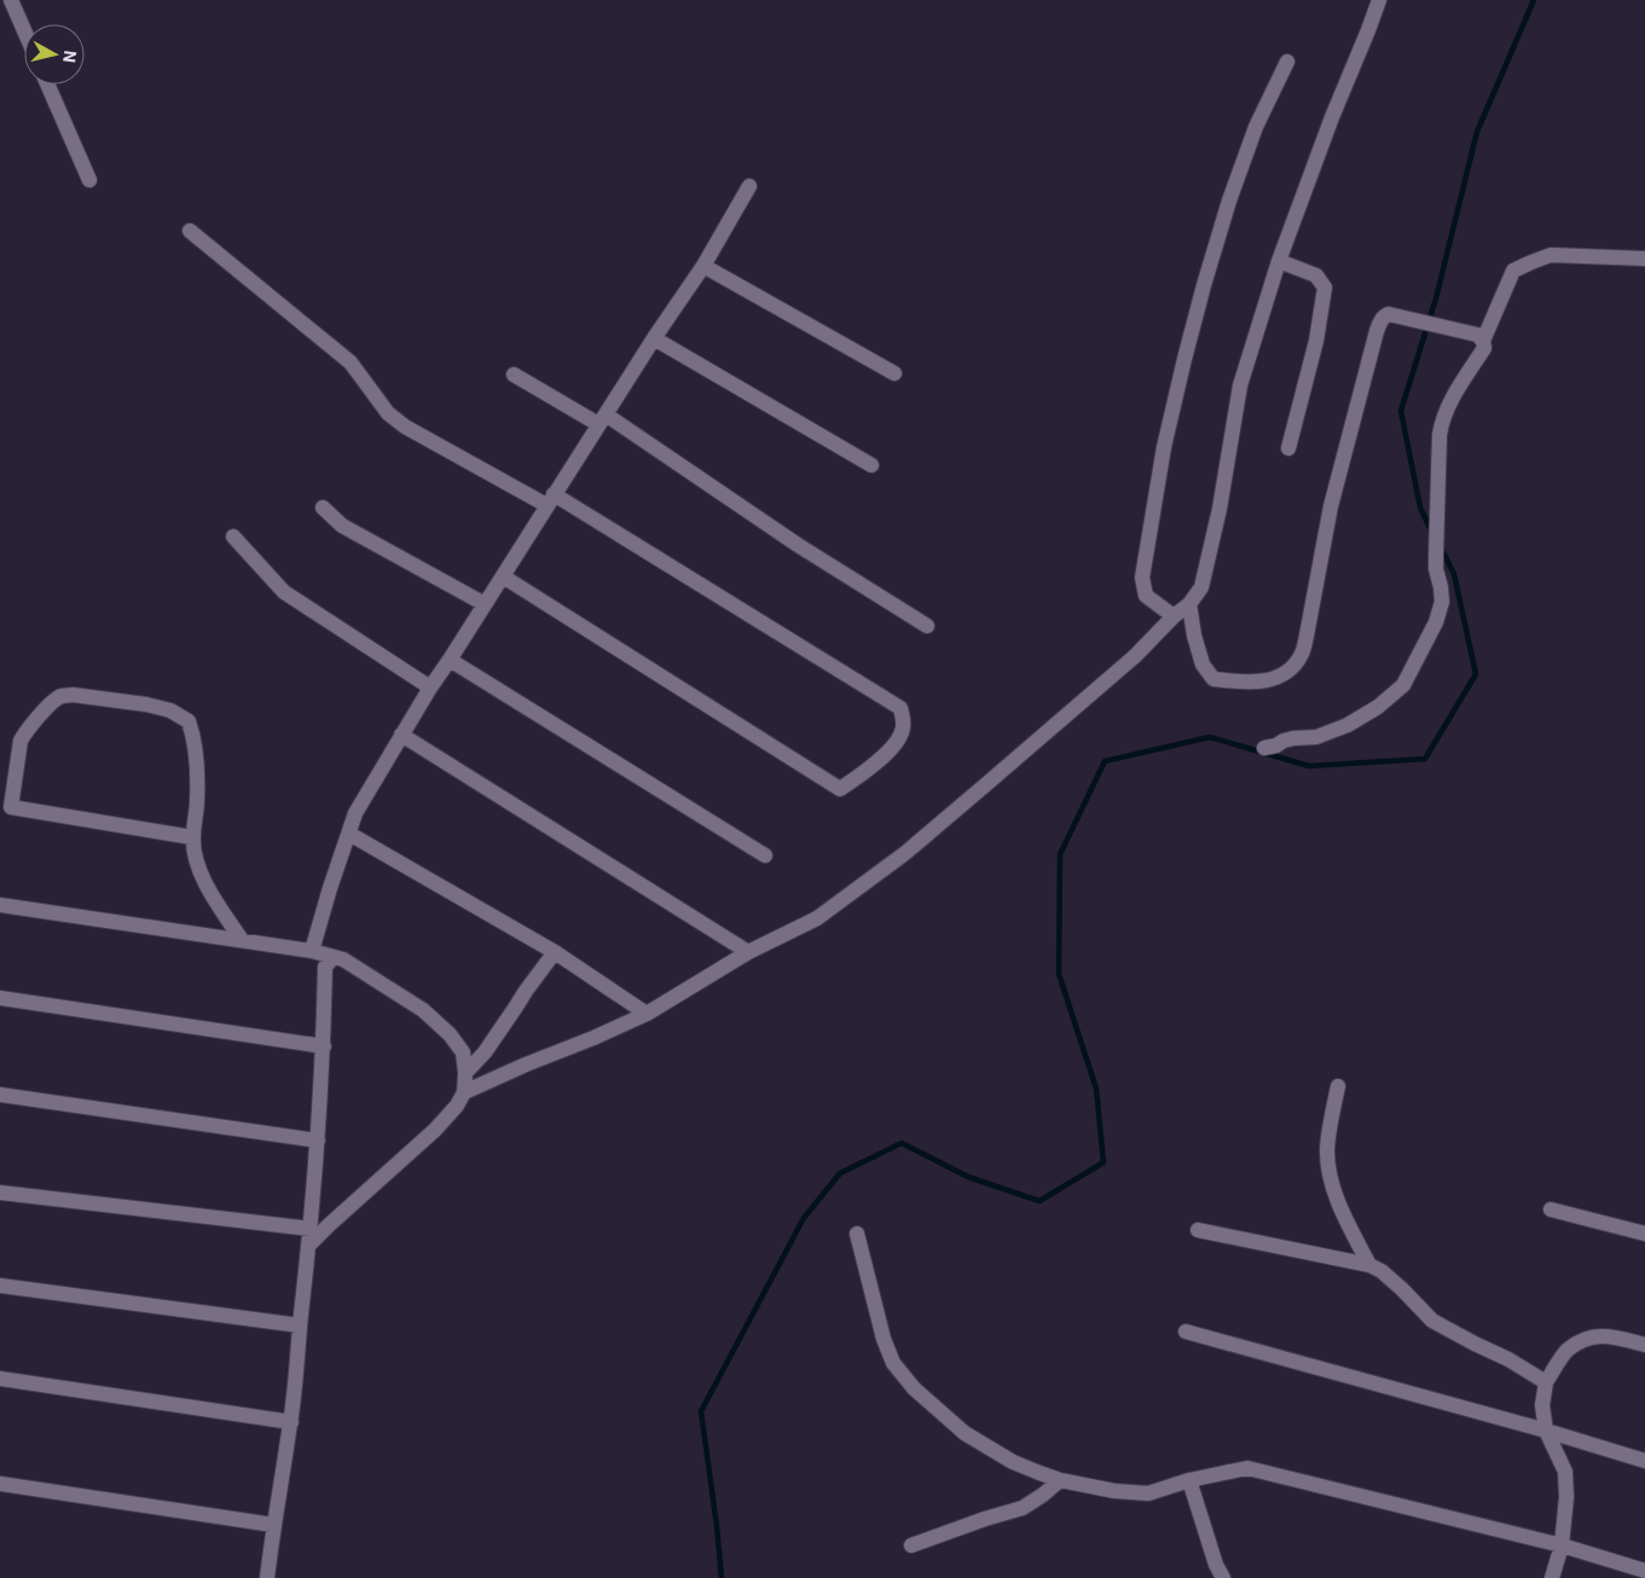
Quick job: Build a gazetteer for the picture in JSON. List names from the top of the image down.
{
  "north": "right"
}
